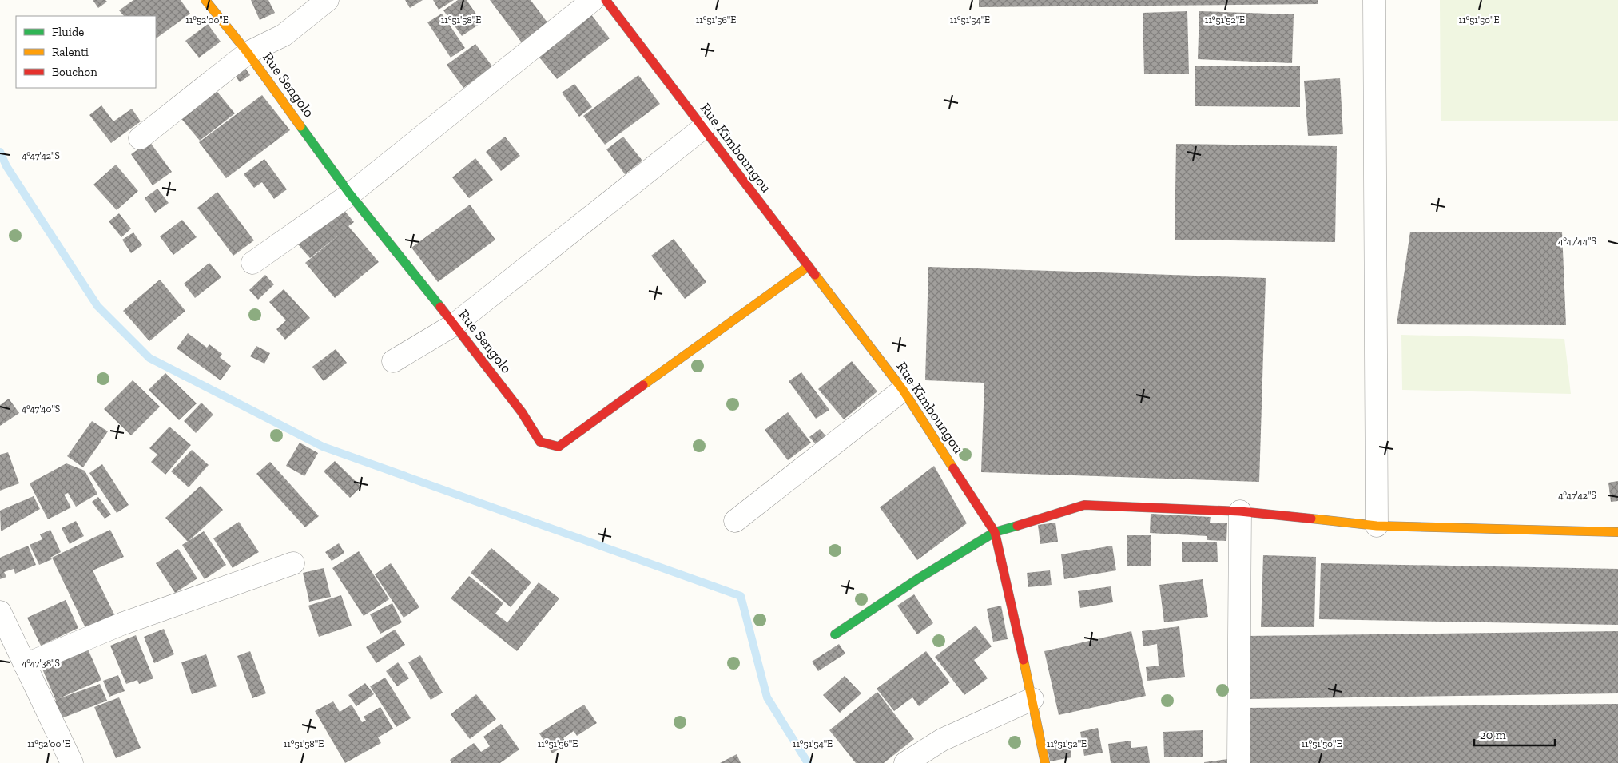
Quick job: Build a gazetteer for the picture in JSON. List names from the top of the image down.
{
  "streets": {
    "street": ["Rue Sengolo", "Rue Kimboungou"]
  },
  "crossings": [
    ["Rue Sengolo", "Rue Kimboungou"]
  ],
  "legend": ["Fluide", "Ralenti", "Bouchon"],
  "scale_bar": "20 m",
  "coordinates": [
    "11°52'00\"E",
    "11°51'58\"E",
    "11°51'56\"E",
    "11°51'54\"E",
    "11°51'52\"E",
    "11°51'50\"E",
    "4°47'42\"S",
    "4°47'44\"S",
    "4°47'40\"S",
    "4°47'38\"S"
  ]
}
